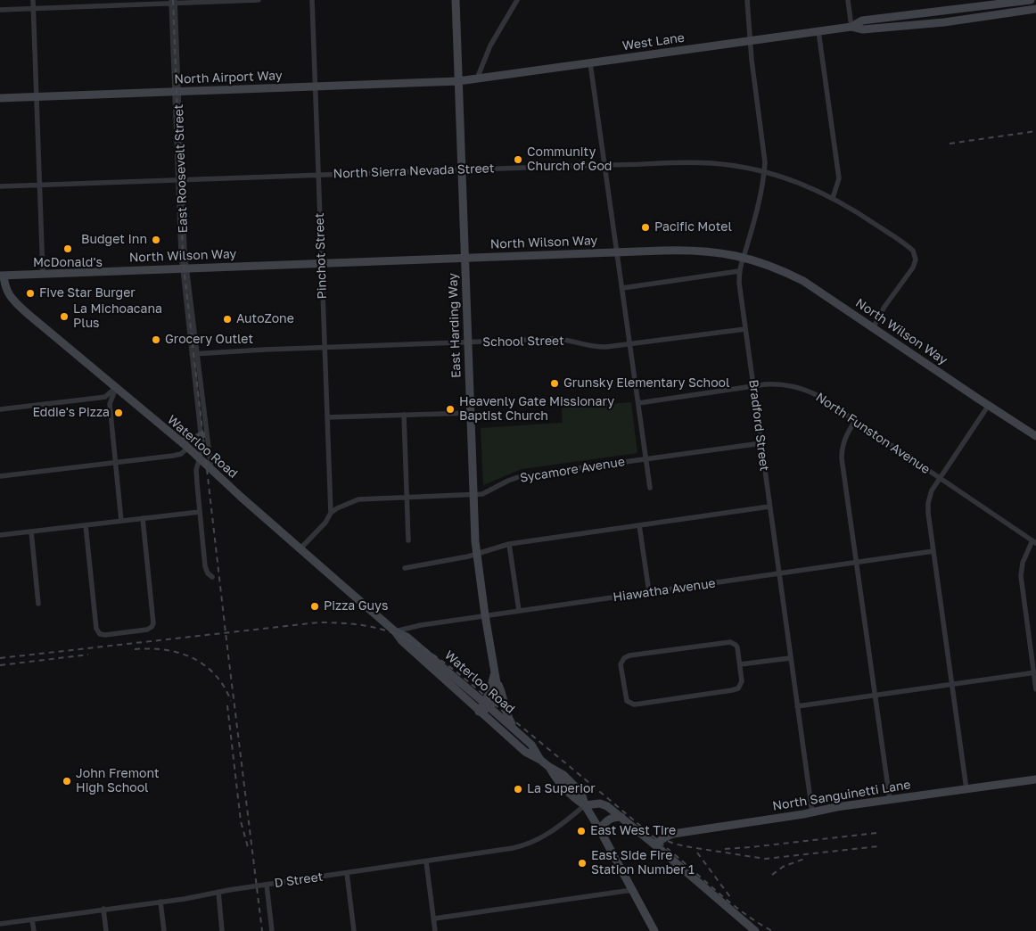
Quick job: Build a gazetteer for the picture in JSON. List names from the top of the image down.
{
  "streets": {
    "main road": [
      "West Lane",
      "North Airport Way",
      "North Wilson Way",
      "East Harding Way",
      "Waterloo Road",
      "North Sanguinetti Lane"
    ],
    "street": [
      "East Roosevelt Street",
      "North Sierra Nevada Street",
      "Pinchot Street",
      "School Street",
      "Bradford Street",
      "North Funston Avenue",
      "Sycamore Avenue",
      "Hiawatha Avenue",
      "D Street"
    ]
  },
  "crossings": [
    ["West Lane", "North Airport Way"],
    ["West Lane", "East Harding Way"],
    ["West Lane", "Bradford Street"],
    ["North Airport Way", "East Roosevelt Street"],
    ["North Airport Way", "Pinchot Street"],
    ["North Airport Way", "East Harding Way"],
    ["East Roosevelt Street", "North Sierra Nevada Street"],
    ["East Roosevelt Street", "North Wilson Way"],
    ["East Roosevelt Street", "School Street"],
    ["East Roosevelt Street", "Waterloo Road"],
    ["North Sierra Nevada Street", "North Wilson Way"],
    ["North Sierra Nevada Street", "Pinchot Street"],
    ["North Sierra Nevada Street", "East Harding Way"],
    ["North Sierra Nevada Street", "Bradford Street"],
    ["North Wilson Way", "Pinchot Street"],
    ["North Wilson Way", "East Harding Way"],
    ["North Wilson Way", "Bradford Street"],
    ["Pinchot Street", "School Street"],
    ["Pinchot Street", "Sycamore Avenue"],
    ["East Harding Way", "School Street"],
    ["East Harding Way", "Waterloo Road"],
    ["East Harding Way", "Sycamore Avenue"],
    ["East Harding Way", "Hiawatha Avenue"],
    ["School Street", "Bradford Street"],
    ["Bradford Street", "North Funston Avenue"],
    ["Bradford Street", "Sycamore Avenue"],
    ["Bradford Street", "Hiawatha Avenue"],
    ["Bradford Street", "North Sanguinetti Lane"],
    ["Waterloo Road", "Sycamore Avenue"],
    ["Waterloo Road", "Hiawatha Avenue"],
    ["Waterloo Road", "D Street"]
  ],
  "places": [
    "Community Church of God",
    "Pacific Motel",
    "Budget Inn",
    "McDonald's",
    "Five Star Burger",
    "La Michoacana Plus",
    "AutoZone",
    "Grocery Outlet",
    "Grunsky Elementary School",
    "Heavenly Gate Missionary Baptist Church",
    "Eddie's Pizza",
    "Pizza Guys",
    "John Fremont High School",
    "La Superior",
    "East West Tire",
    "East Side Fire Station Number 1"
  ]
}
